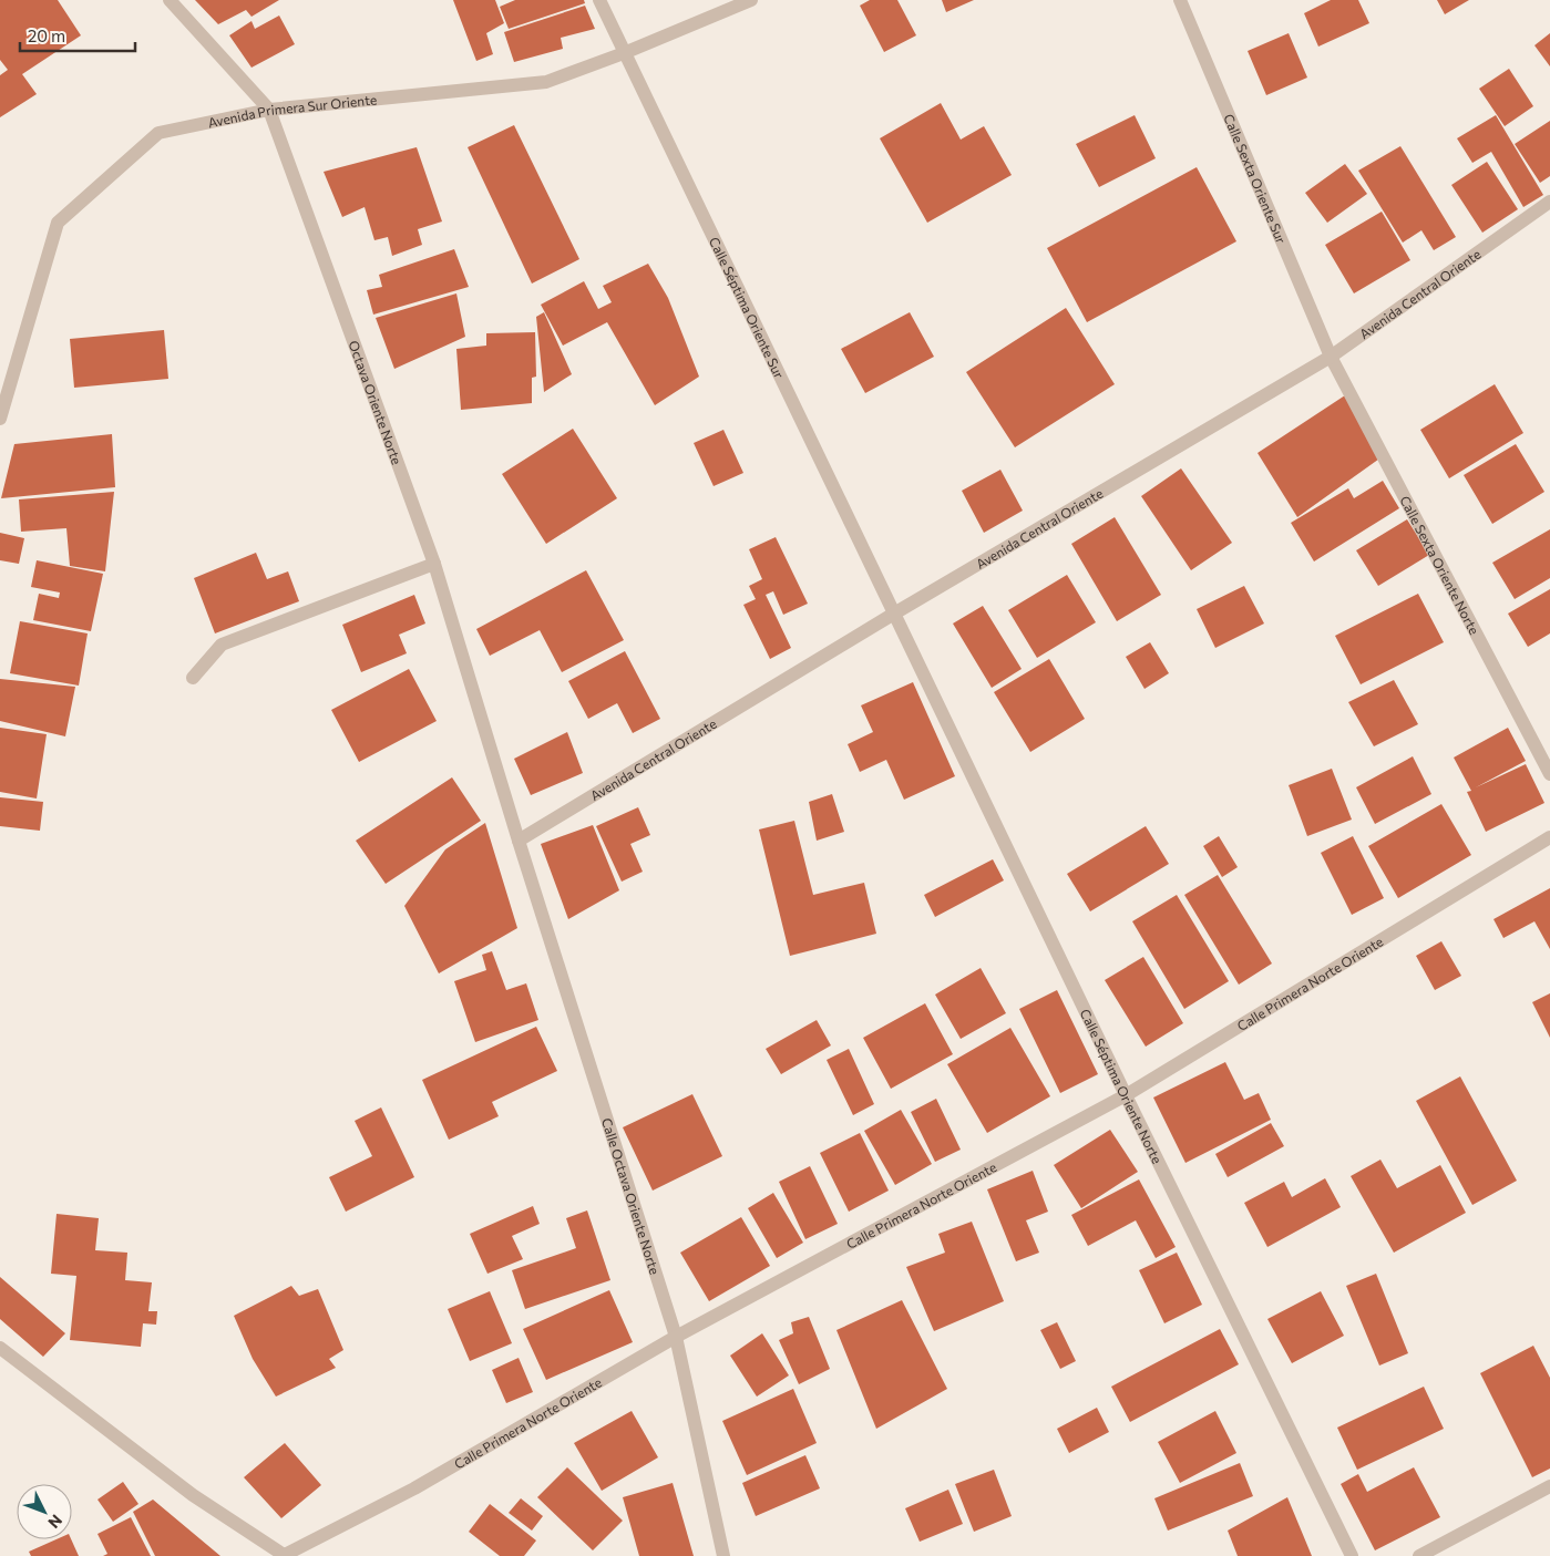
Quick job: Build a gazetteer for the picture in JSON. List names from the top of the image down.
{
  "streets": {
    "street": [
      "Avenida Primera Sur Oriente",
      "Calle Sexta Oriente Sur",
      "Avenida Central Oriente",
      "Calle Séptima Oriente Sur",
      "Octava Oriente Norte",
      "Calle Sexta Oriente Norte",
      "Calle Primera Norte Oriente",
      "Calle Séptima Oriente Norte",
      "Calle Octava Oriente Norte"
    ]
  },
  "crossings": [
    ["Avenida Primera Sur Oriente", "Calle Séptima Oriente Sur"],
    ["Avenida Primera Sur Oriente", "Octava Oriente Norte"],
    ["Calle Sexta Oriente Sur", "Avenida Central Oriente"],
    ["Calle Sexta Oriente Sur", "Calle Sexta Oriente Norte"],
    ["Avenida Central Oriente", "Calle Séptima Oriente Sur"],
    ["Avenida Central Oriente", "Octava Oriente Norte"],
    ["Avenida Central Oriente", "Calle Sexta Oriente Norte"],
    ["Avenida Central Oriente", "Calle Séptima Oriente Norte"],
    ["Avenida Central Oriente", "Calle Octava Oriente Norte"],
    ["Calle Séptima Oriente Sur", "Calle Séptima Oriente Norte"],
    ["Octava Oriente Norte", "Calle Octava Oriente Norte"],
    ["Calle Primera Norte Oriente", "Calle Séptima Oriente Norte"],
    ["Calle Primera Norte Oriente", "Calle Octava Oriente Norte"]
  ],
  "scale_bar": "20 m",
  "north": "bottom right"
}
